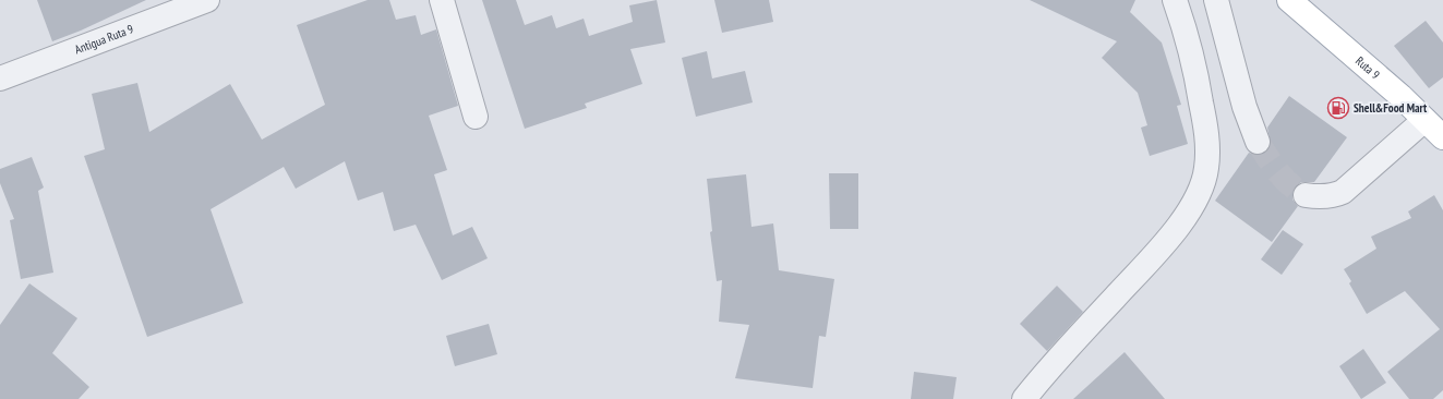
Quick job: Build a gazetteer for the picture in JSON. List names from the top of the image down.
{
  "streets": {
    "main road": ["Ruta 9"],
    "street": ["Antigua Ruta 9"]
  },
  "places": {
    "fuel station": ["Shell&Food Mart"]
  }
}
